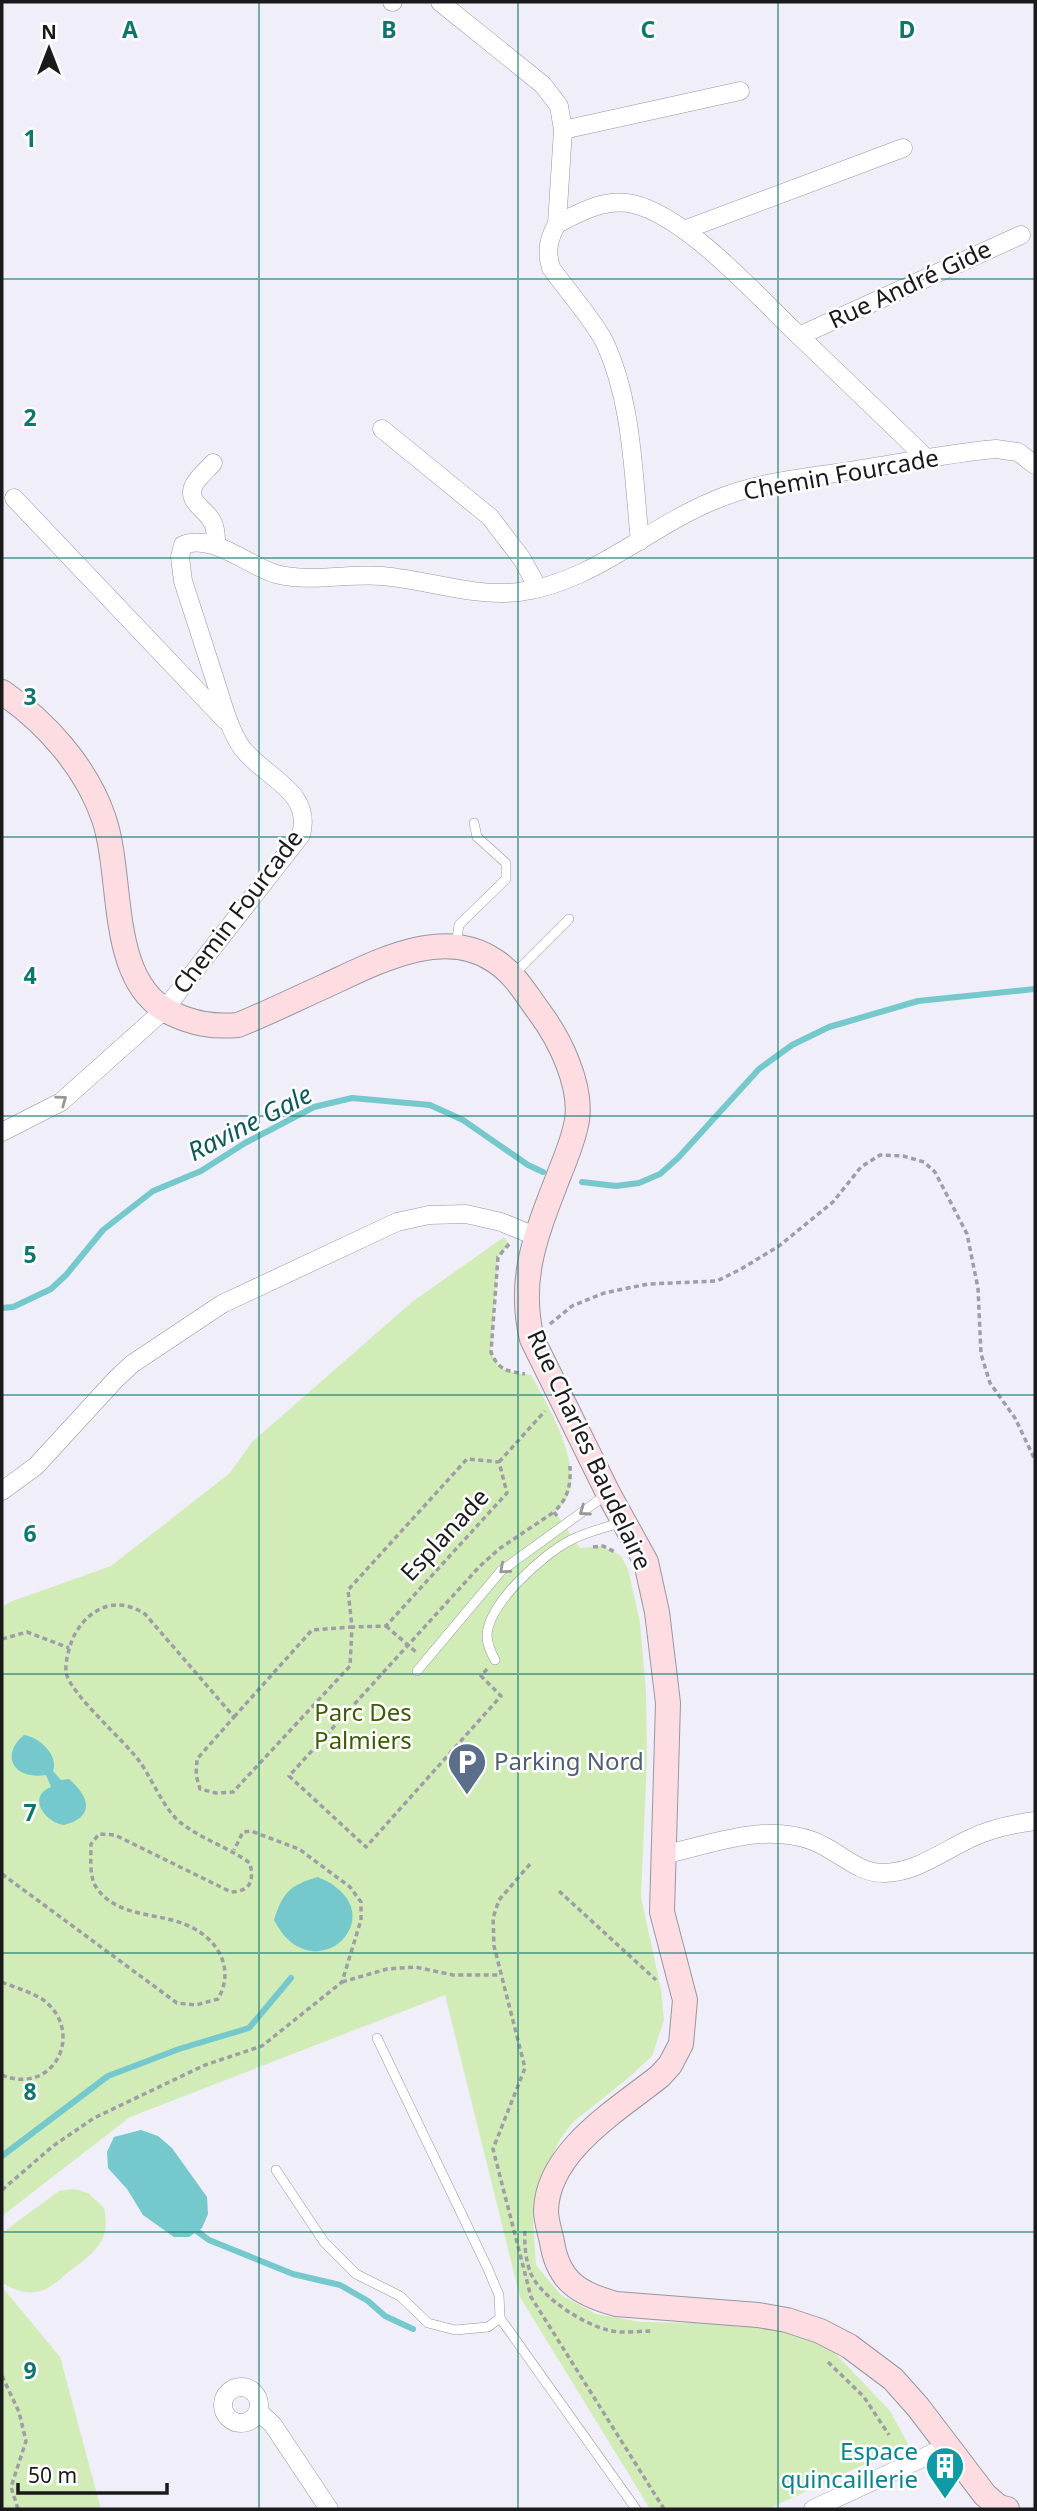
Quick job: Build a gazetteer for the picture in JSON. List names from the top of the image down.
{
  "streets": {
    "main road": ["Rue Charles Baudelaire"],
    "street": ["Rue André Gide", "Chemin Fourcade"],
    "path": ["Esplanade"]
  },
  "crossings": [
    ["Rue André Gide", "Chemin Fourcade"],
    ["Chemin Fourcade", "Rue Charles Baudelaire"]
  ],
  "water": ["Ravine Gale"],
  "parks": ["Parc Des Palmiers"],
  "places": {
    "parking": ["Parking Nord"],
    "building": ["Espace quincaillerie"]
  },
  "scale_bar": "50 m",
  "north": "top",
  "grid": {
    "columns": [
      "A",
      "B",
      "C",
      "D"
    ],
    "rows": [
      "1",
      "2",
      "3",
      "4",
      "5",
      "6",
      "7",
      "8",
      "9"
    ]
  }
}
